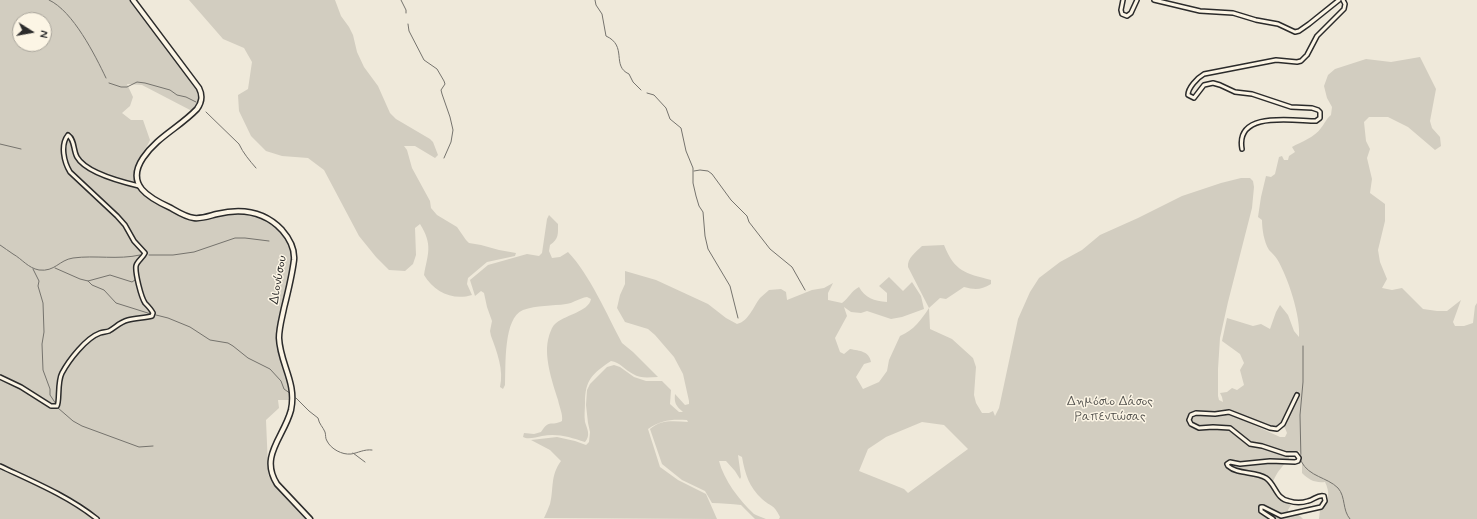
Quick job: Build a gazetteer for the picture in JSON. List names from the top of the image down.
{
  "streets": {
    "main road": ["Διονύσου"]
  },
  "parks": ["Δημόσιο Δάσος Ραπεντώσας"],
  "north": "right"
}
